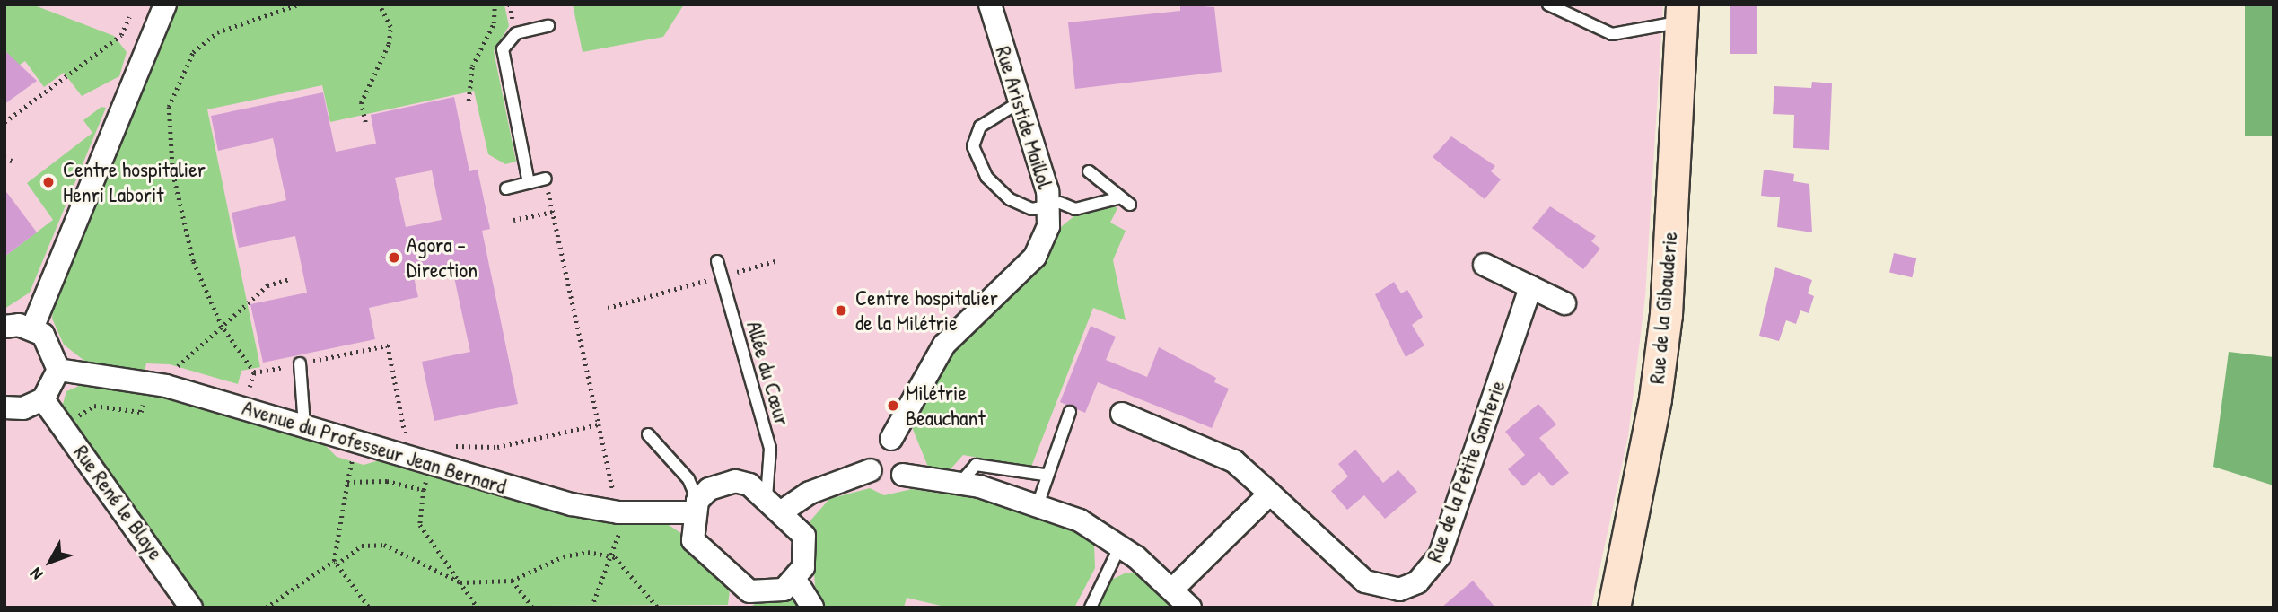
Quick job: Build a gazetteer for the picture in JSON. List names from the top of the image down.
{
  "streets": {
    "street": [
      "Rue Aristide Maillol",
      "Rue de la Gibauderie",
      "Avenue du Professeur Jean Bernard",
      "Rue de la Petite Ganterie",
      "Rue René le Blaye"
    ],
    "lane": ["Allée du Cœur"]
  },
  "crossings": [
    ["Allée du Cœur", "Avenue du Professeur Jean Bernard"]
  ],
  "places": [
    "Centre hospitalier Henri Laborit",
    "Agora - Direction",
    "Centre hospitalier de la Milétrie",
    "Milétrie Beauchant"
  ],
  "north": "bottom left"
}
